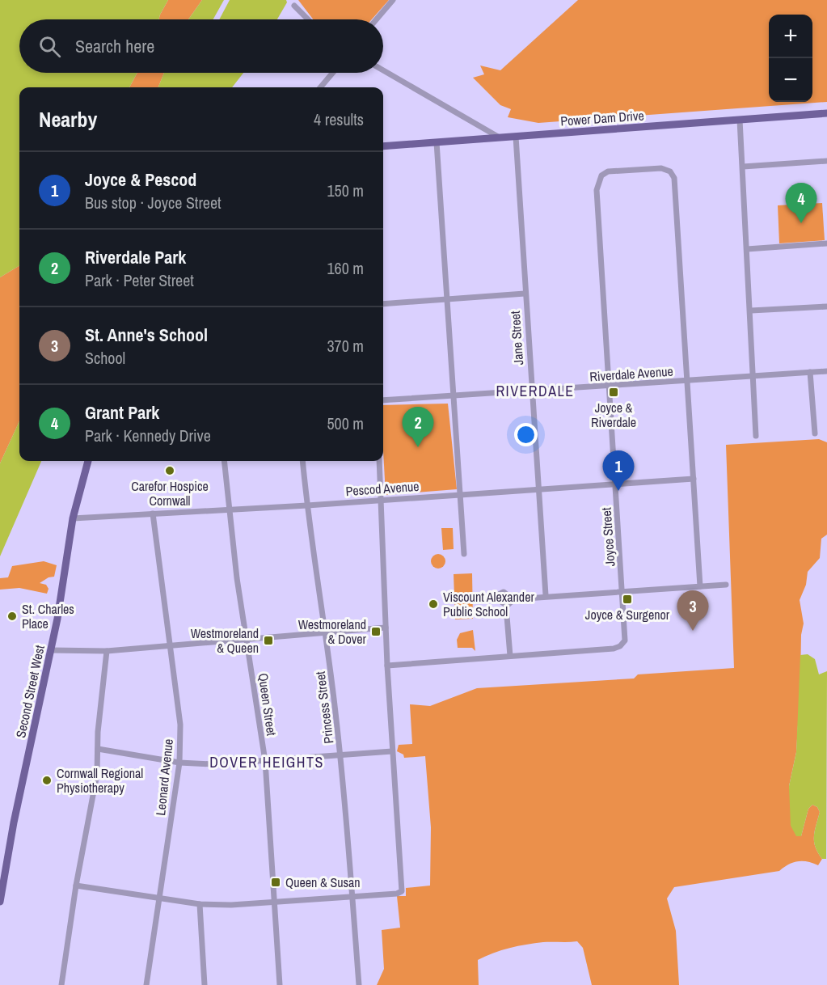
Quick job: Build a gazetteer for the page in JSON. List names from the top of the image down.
{
  "streets": {
    "main road": ["Power Dam Drive", "Second Street West"],
    "street": [
      "Jane Street",
      "Riverdale Avenue",
      "Pescod Avenue",
      "Joyce Street",
      "Queen Street",
      "Princess Street",
      "Leonard Avenue"
    ]
  },
  "crossings": [
    ["Power Dam Drive", "Jane Street"],
    ["Jane Street", "Riverdale Avenue"],
    ["Jane Street", "Pescod Avenue"],
    ["Riverdale Avenue", "Joyce Street"],
    ["Pescod Avenue", "Joyce Street"],
    ["Pescod Avenue", "Second Street West"],
    ["Pescod Avenue", "Queen Street"],
    ["Pescod Avenue", "Princess Street"],
    ["Pescod Avenue", "Leonard Avenue"]
  ],
  "districts": ["RIVERDALE", "DOVER HEIGHTS"],
  "places": {
    "transit": [
      "Joyce & Riverdale",
      "Joyce & Surgenor",
      "Westmoreland & Dover",
      "Westmoreland & Queen",
      "Queen & Susan"
    ],
    "other": [
      "Carefor Hospice Cornwall",
      "Viscount Alexander Public School",
      "St. Charles Place",
      "Cornwall Regional Physiotherapy"
    ]
  },
  "page": {
    "map_buttons": ["+", "−"],
    "search": "Search here",
    "heading": ["Nearby", "4 results"],
    "list": [
      {
        "mark": "1",
        "name": "Joyce & Pescod",
        "note": "Bus stop · Joyce Street",
        "value": "150 m"
      },
      {
        "mark": "2",
        "name": "Riverdale Park",
        "note": "Park · Peter Street",
        "value": "160 m"
      },
      {
        "mark": "3",
        "name": "St. Anne's School",
        "note": "School",
        "value": "370 m"
      },
      {
        "mark": "4",
        "name": "Grant Park",
        "note": "Park · Kennedy Drive",
        "value": "500 m"
      }
    ],
    "pins": [
      "4",
      "2",
      "1",
      "3"
    ]
  }
}
